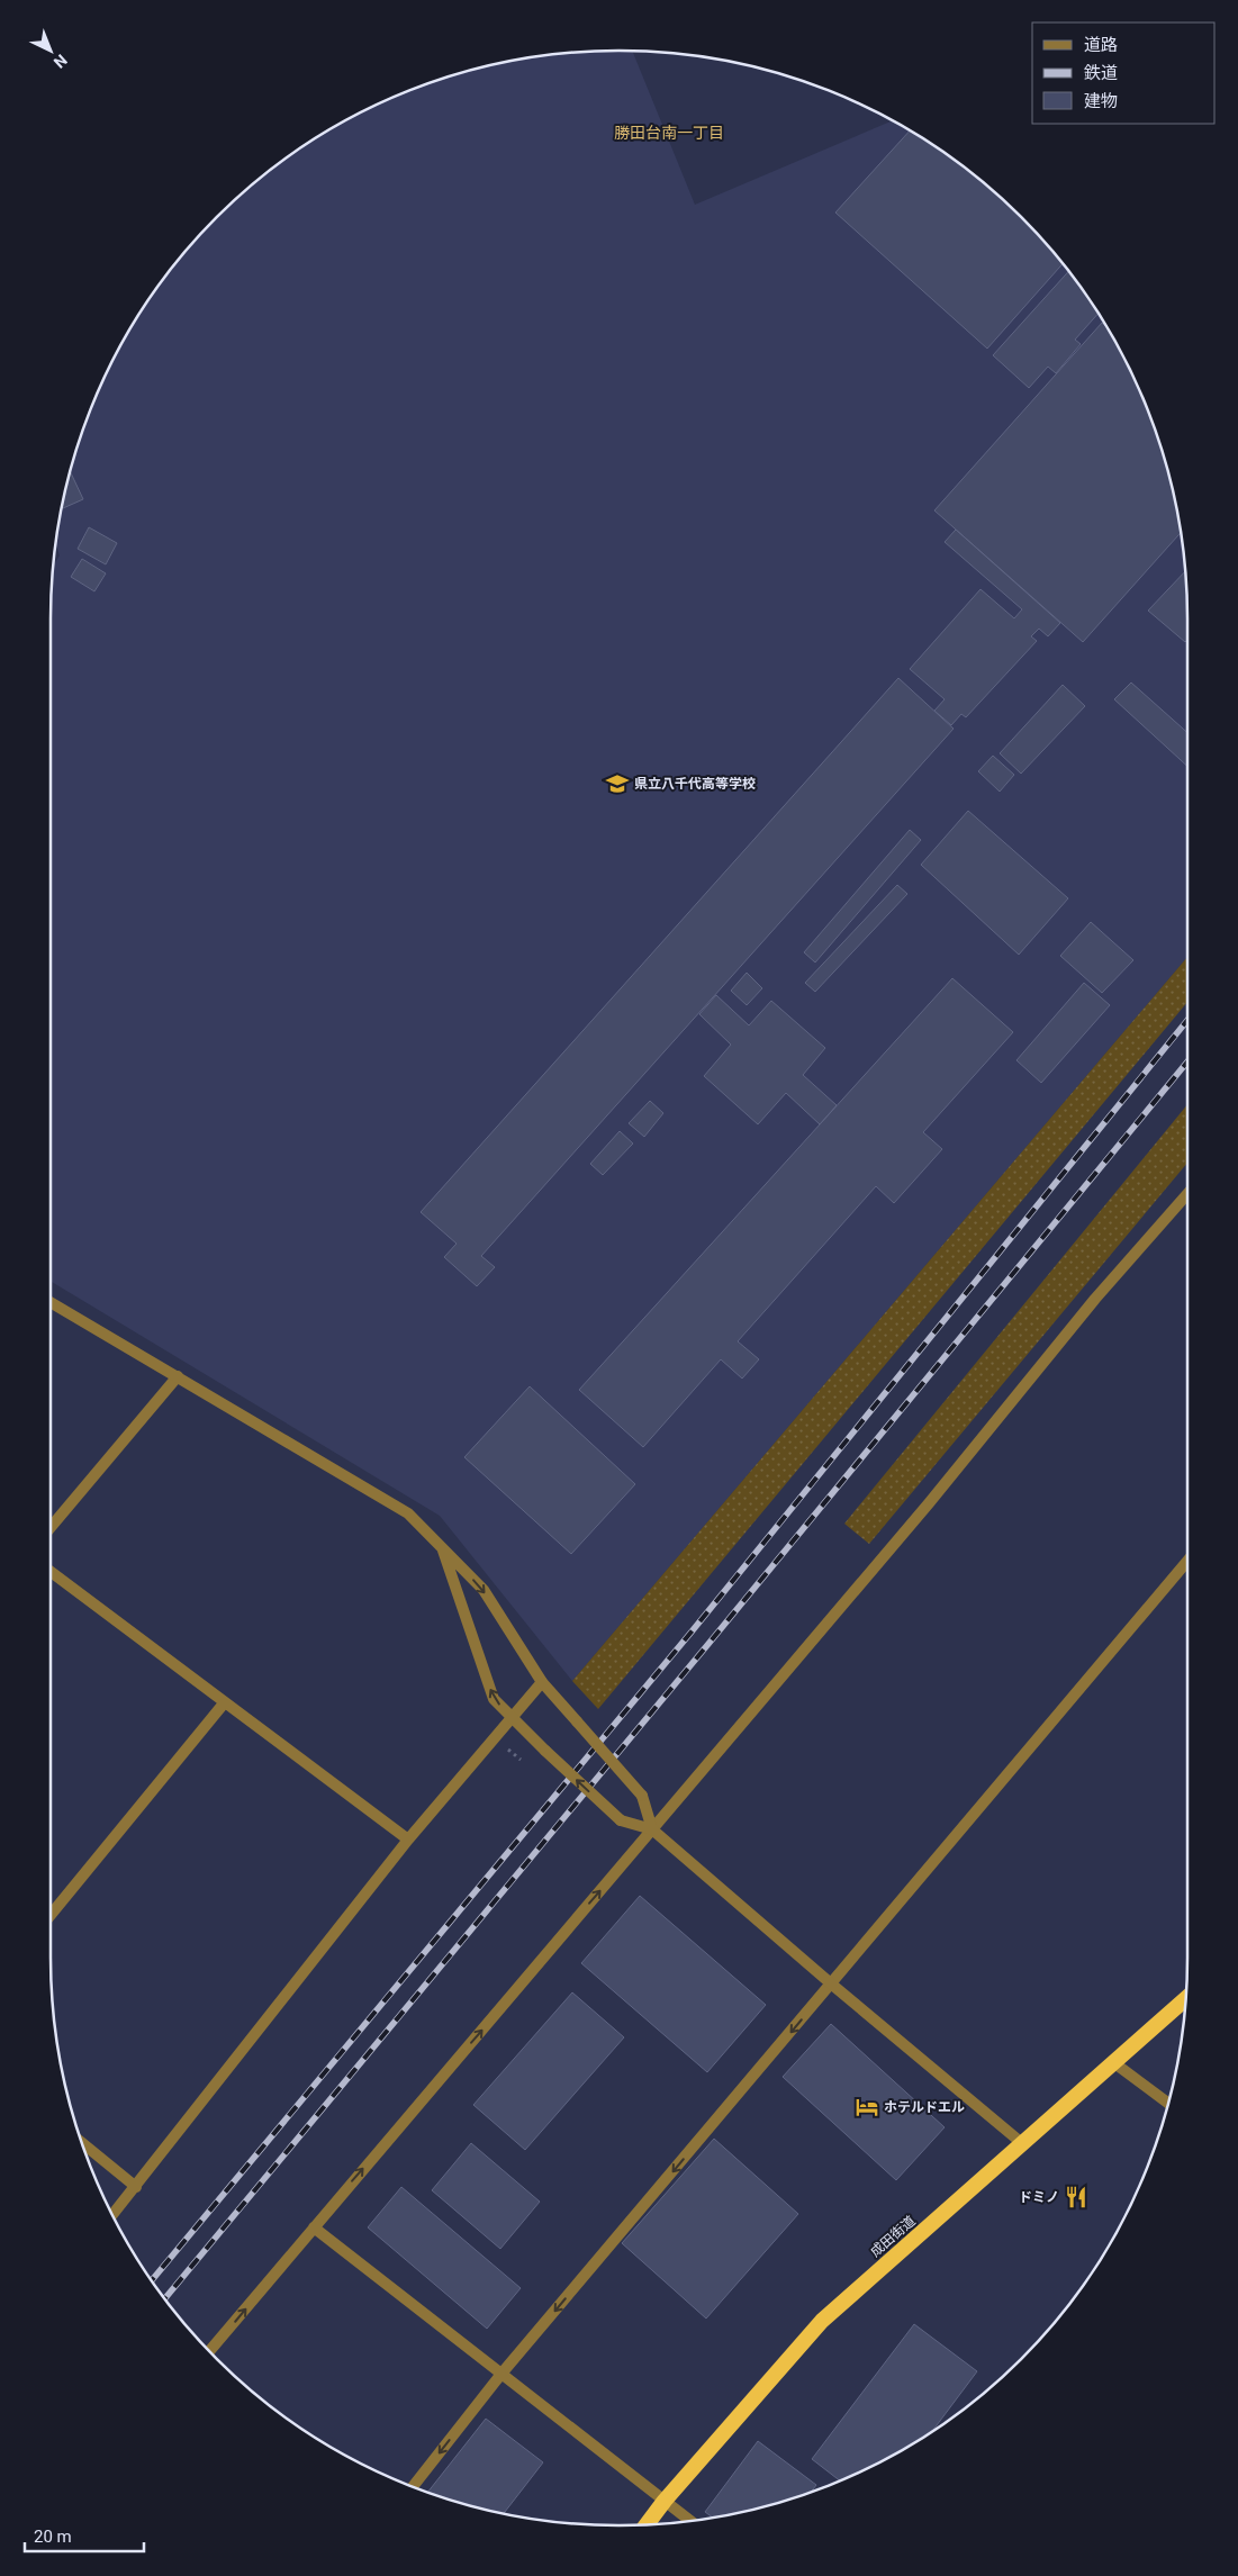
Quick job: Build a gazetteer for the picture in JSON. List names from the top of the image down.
{
  "streets": {
    "highway": ["成田街道"]
  },
  "districts": ["勝田台南一丁目"],
  "places": {
    "school or university": ["県立八千代高等学校"],
    "hotel": ["ホテルドエル"],
    "restaurant": ["ドミノ"]
  },
  "legend": ["道路", "鉄道", "建物"],
  "scale_bar": "20 m",
  "north": "bottom right"
}
